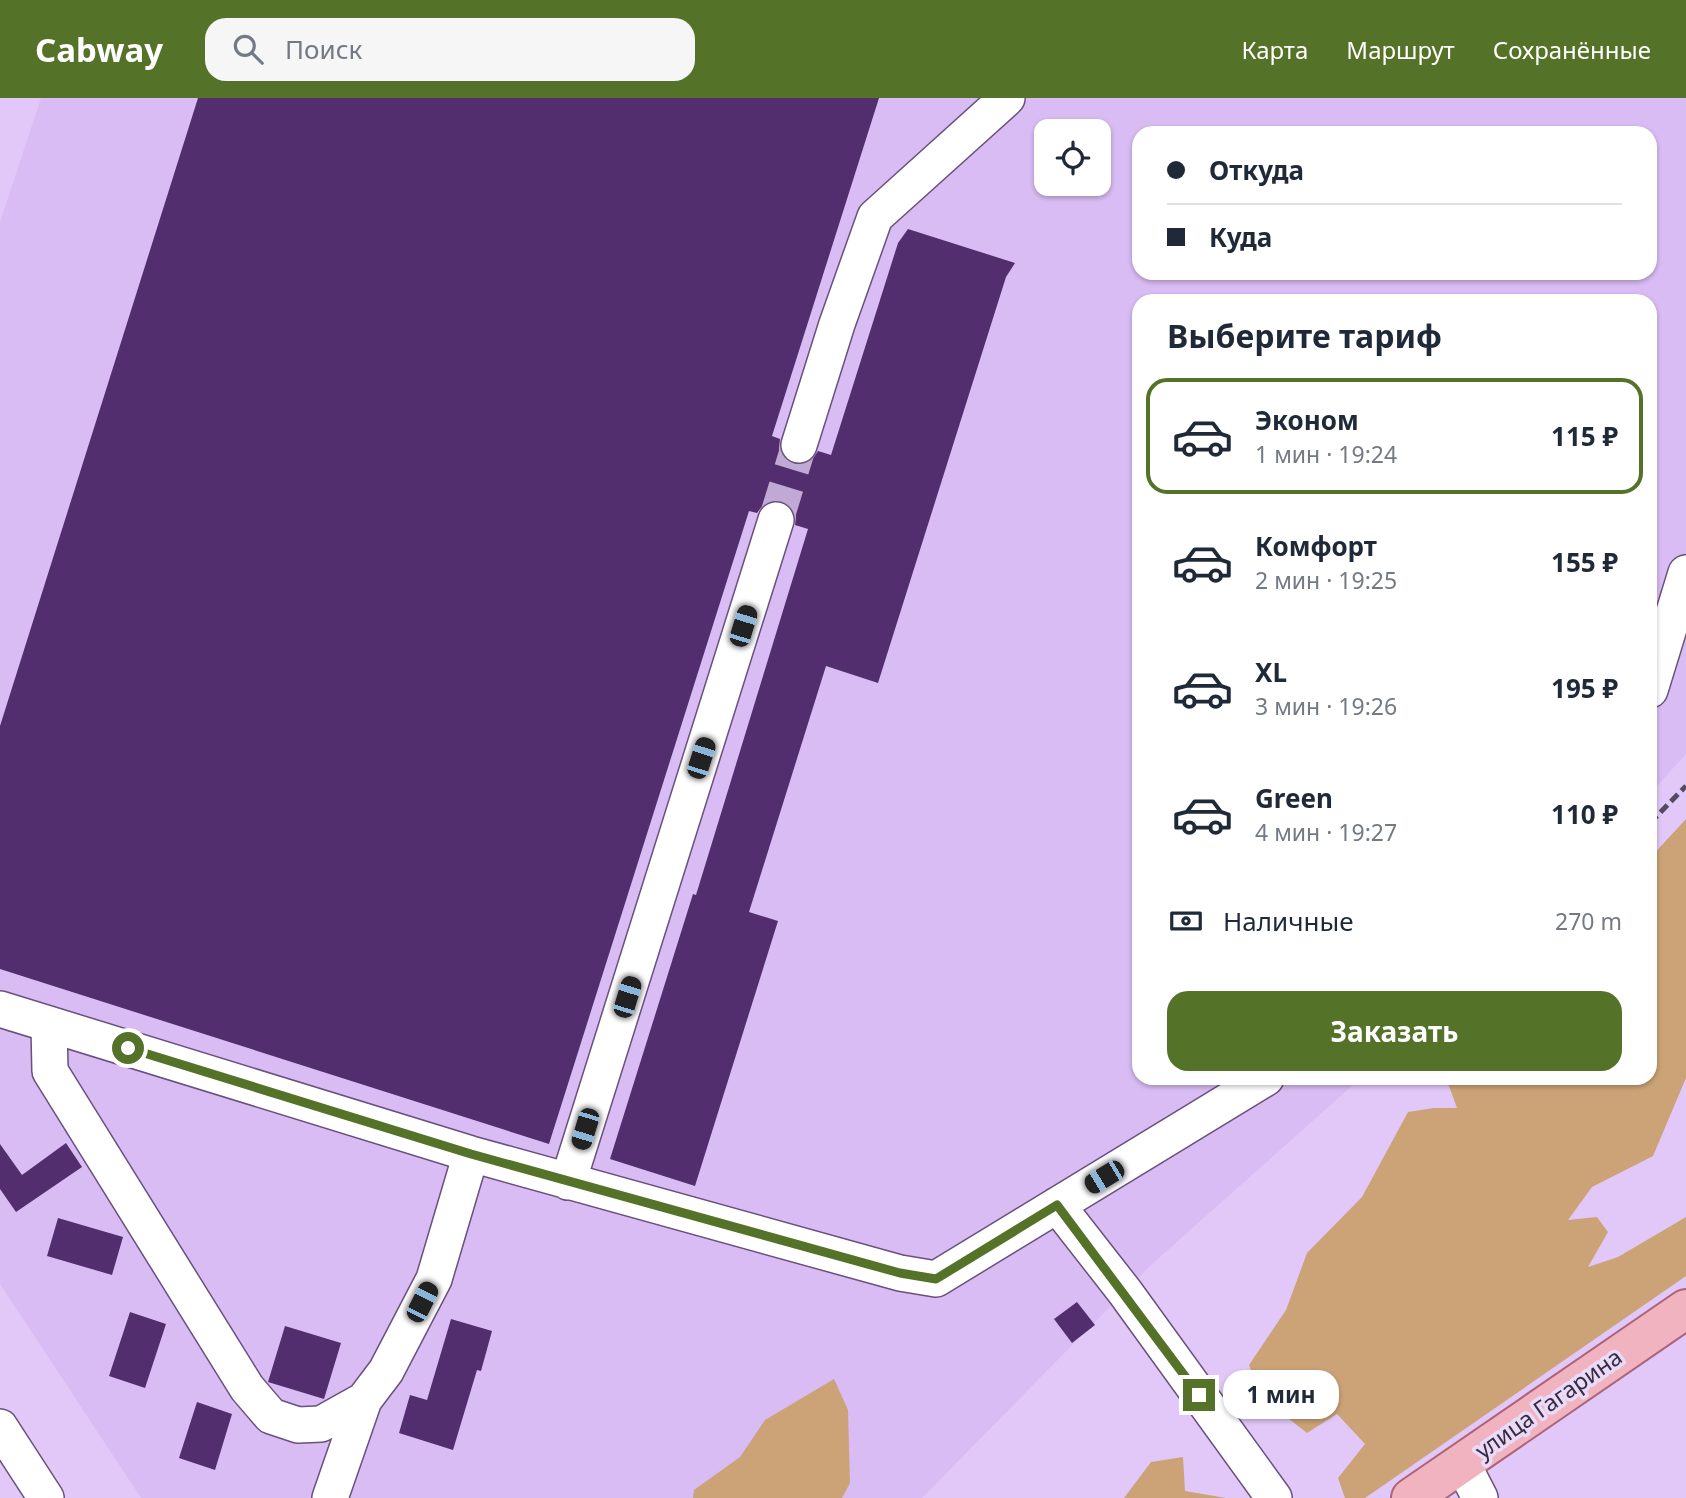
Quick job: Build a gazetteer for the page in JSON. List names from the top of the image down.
{
  "streets": {
    "main road": ["улица Гагарина"]
  },
  "page": {
    "header": "Cabway",
    "search": "Поиск",
    "nav": ["Карта", "Маршрут", "Сохранённые"],
    "banner": ["Откуда", "Куда"],
    "heading": "Выберите тариф",
    "list": [
      {
        "name": "Эконом",
        "note": "1 мин · 19:24",
        "value": "115 ₽"
      },
      {
        "name": "Комфорт",
        "note": "2 мин · 19:25",
        "value": "155 ₽"
      },
      {
        "name": "XL",
        "note": "3 мин · 19:26",
        "value": "195 ₽"
      },
      {
        "name": "Green",
        "note": "4 мин · 19:27",
        "value": "110 ₽"
      }
    ],
    "pay": ["Наличные", "270 m"],
    "buttons": "Заказать",
    "bubble": "1 мин"
  }
}
